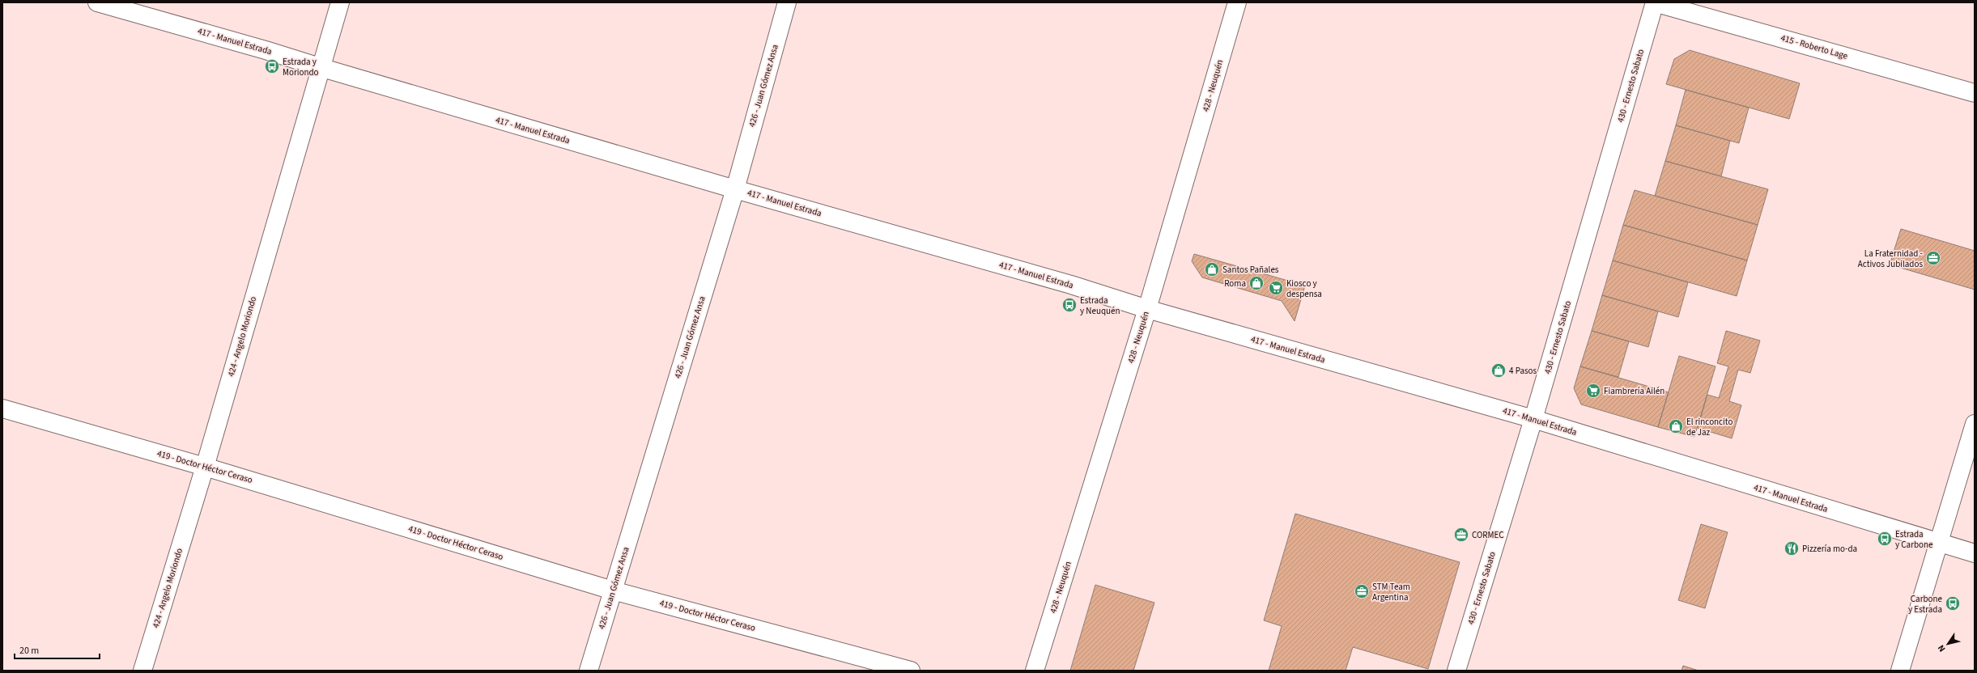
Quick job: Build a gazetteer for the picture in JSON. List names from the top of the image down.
{
  "streets": {
    "street": [
      "417 - Manuel Estrada",
      "415 - Roberto Lage",
      "426 - Juan Gómez Ansa",
      "428 - Neuquén",
      "430 - Ernesto Sabato",
      "424 - Angelo Moriondo",
      "419 - Doctor Héctor Ceraso"
    ]
  },
  "crossings": [
    ["417 - Manuel Estrada", "426 - Juan Gómez Ansa"],
    ["417 - Manuel Estrada", "428 - Neuquén"],
    ["417 - Manuel Estrada", "430 - Ernesto Sabato"],
    ["417 - Manuel Estrada", "424 - Angelo Moriondo"],
    ["415 - Roberto Lage", "430 - Ernesto Sabato"],
    ["426 - Juan Gómez Ansa", "419 - Doctor Héctor Ceraso"],
    ["424 - Angelo Moriondo", "419 - Doctor Héctor Ceraso"]
  ],
  "places": {
    "bus stop": [
      "Estrada y Moriondo",
      "Estrada y Neuquén",
      "Estrada y Carbone",
      "Carbone y Estrada"
    ],
    "office": ["La Fraternidad - Activos Jubilados", "CORMEC", "STM Team Argentina"],
    "shop": [
      "Santos Pañales",
      "Roma",
      "4 Pasos",
      "El rinconcito de Jaz"
    ],
    "supermarket": ["Kiosco y despensa", "Fiambrería Ailén"],
    "restaurant": ["Pizzería mo-da"]
  },
  "scale_bar": "20 m",
  "north": "bottom left"
}
